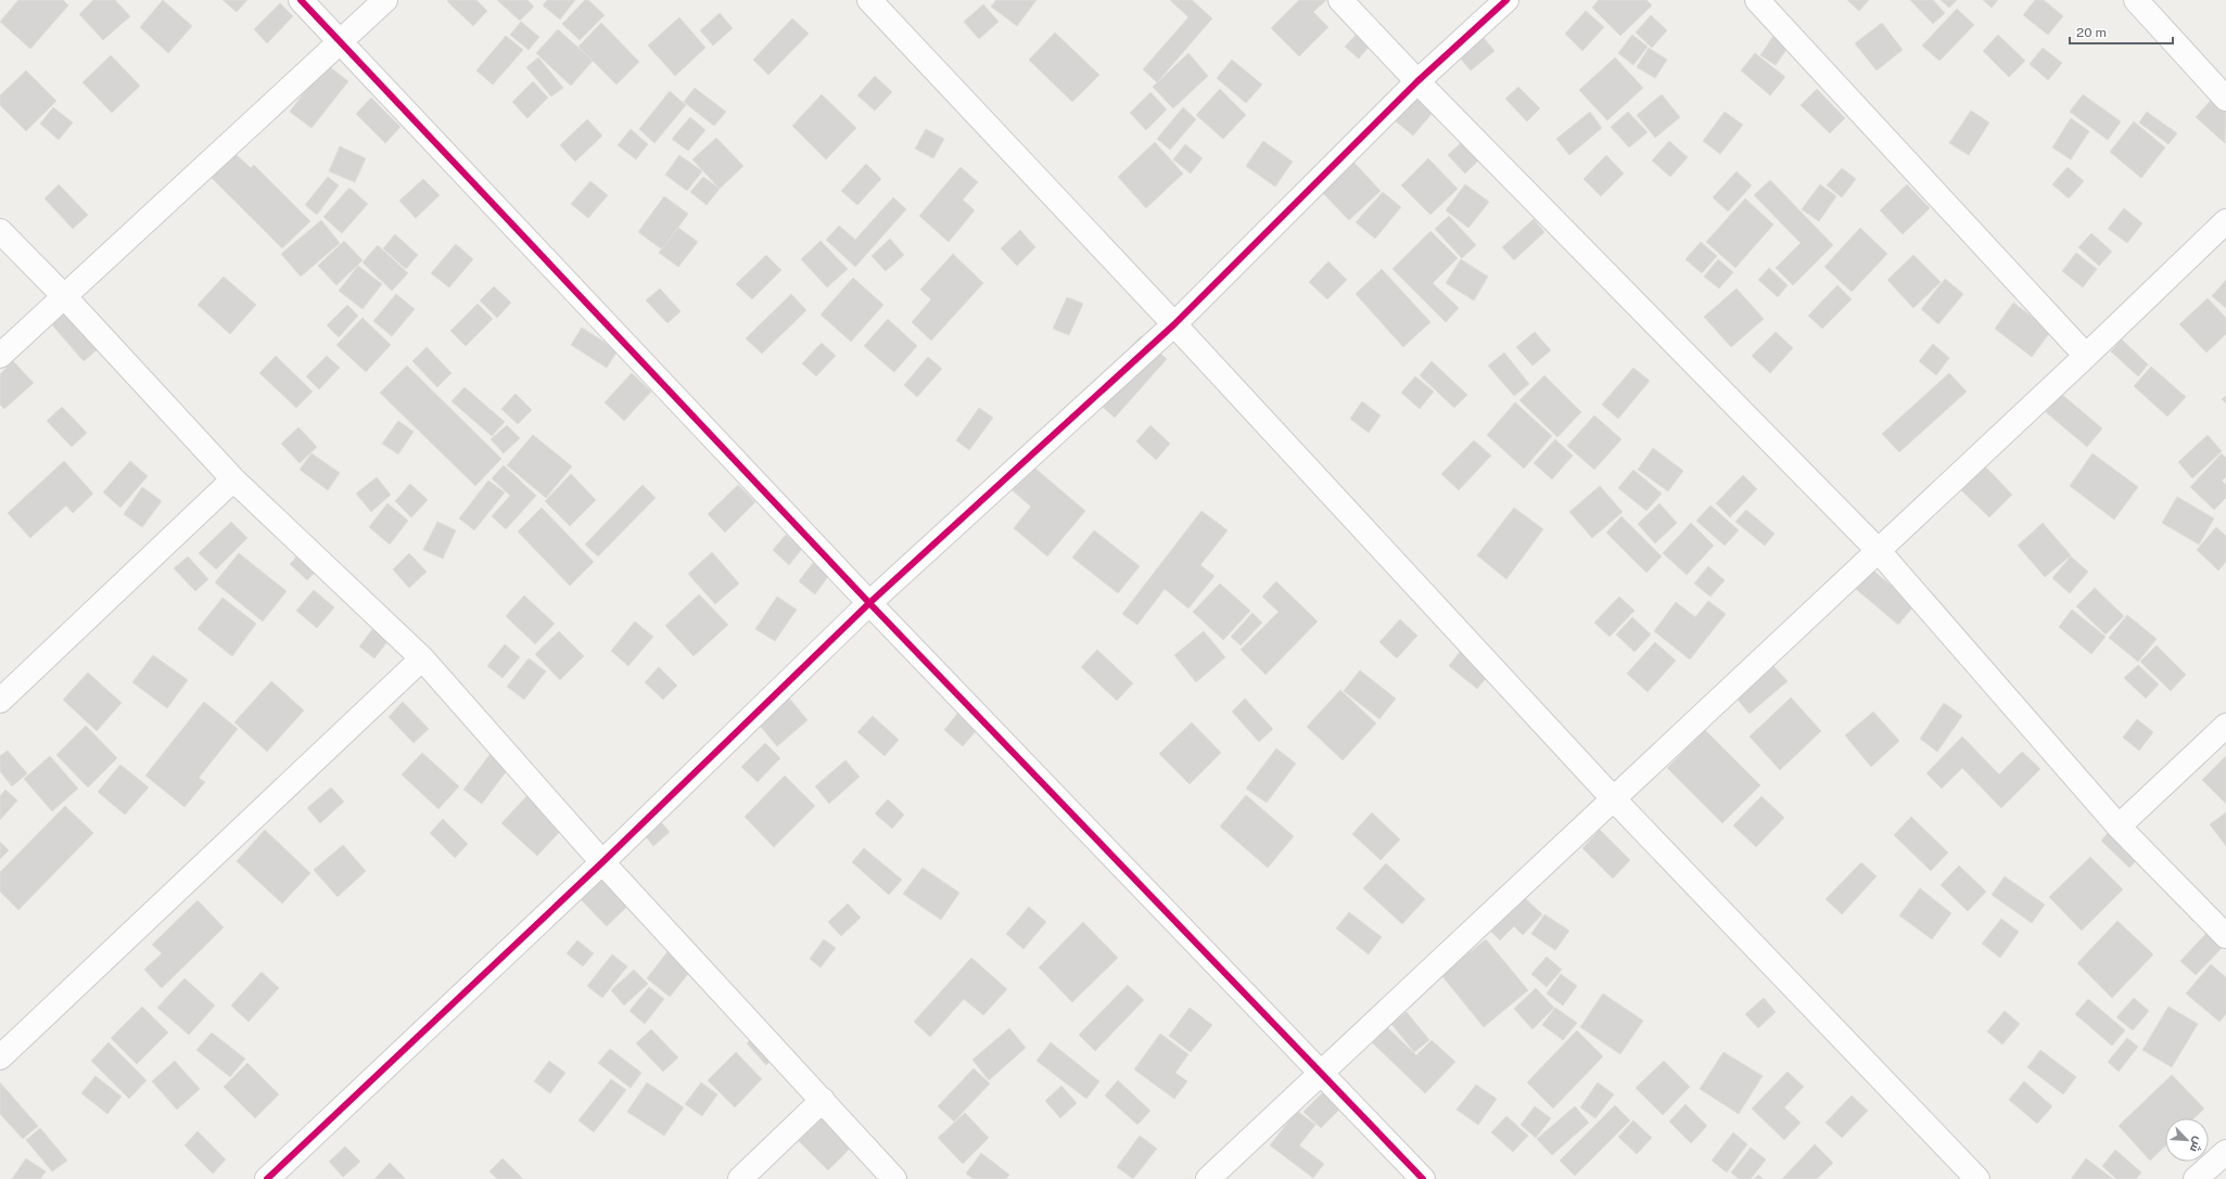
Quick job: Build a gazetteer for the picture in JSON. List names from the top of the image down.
{
  "scale_bar": "20 m",
  "north": "bottom right"
}
